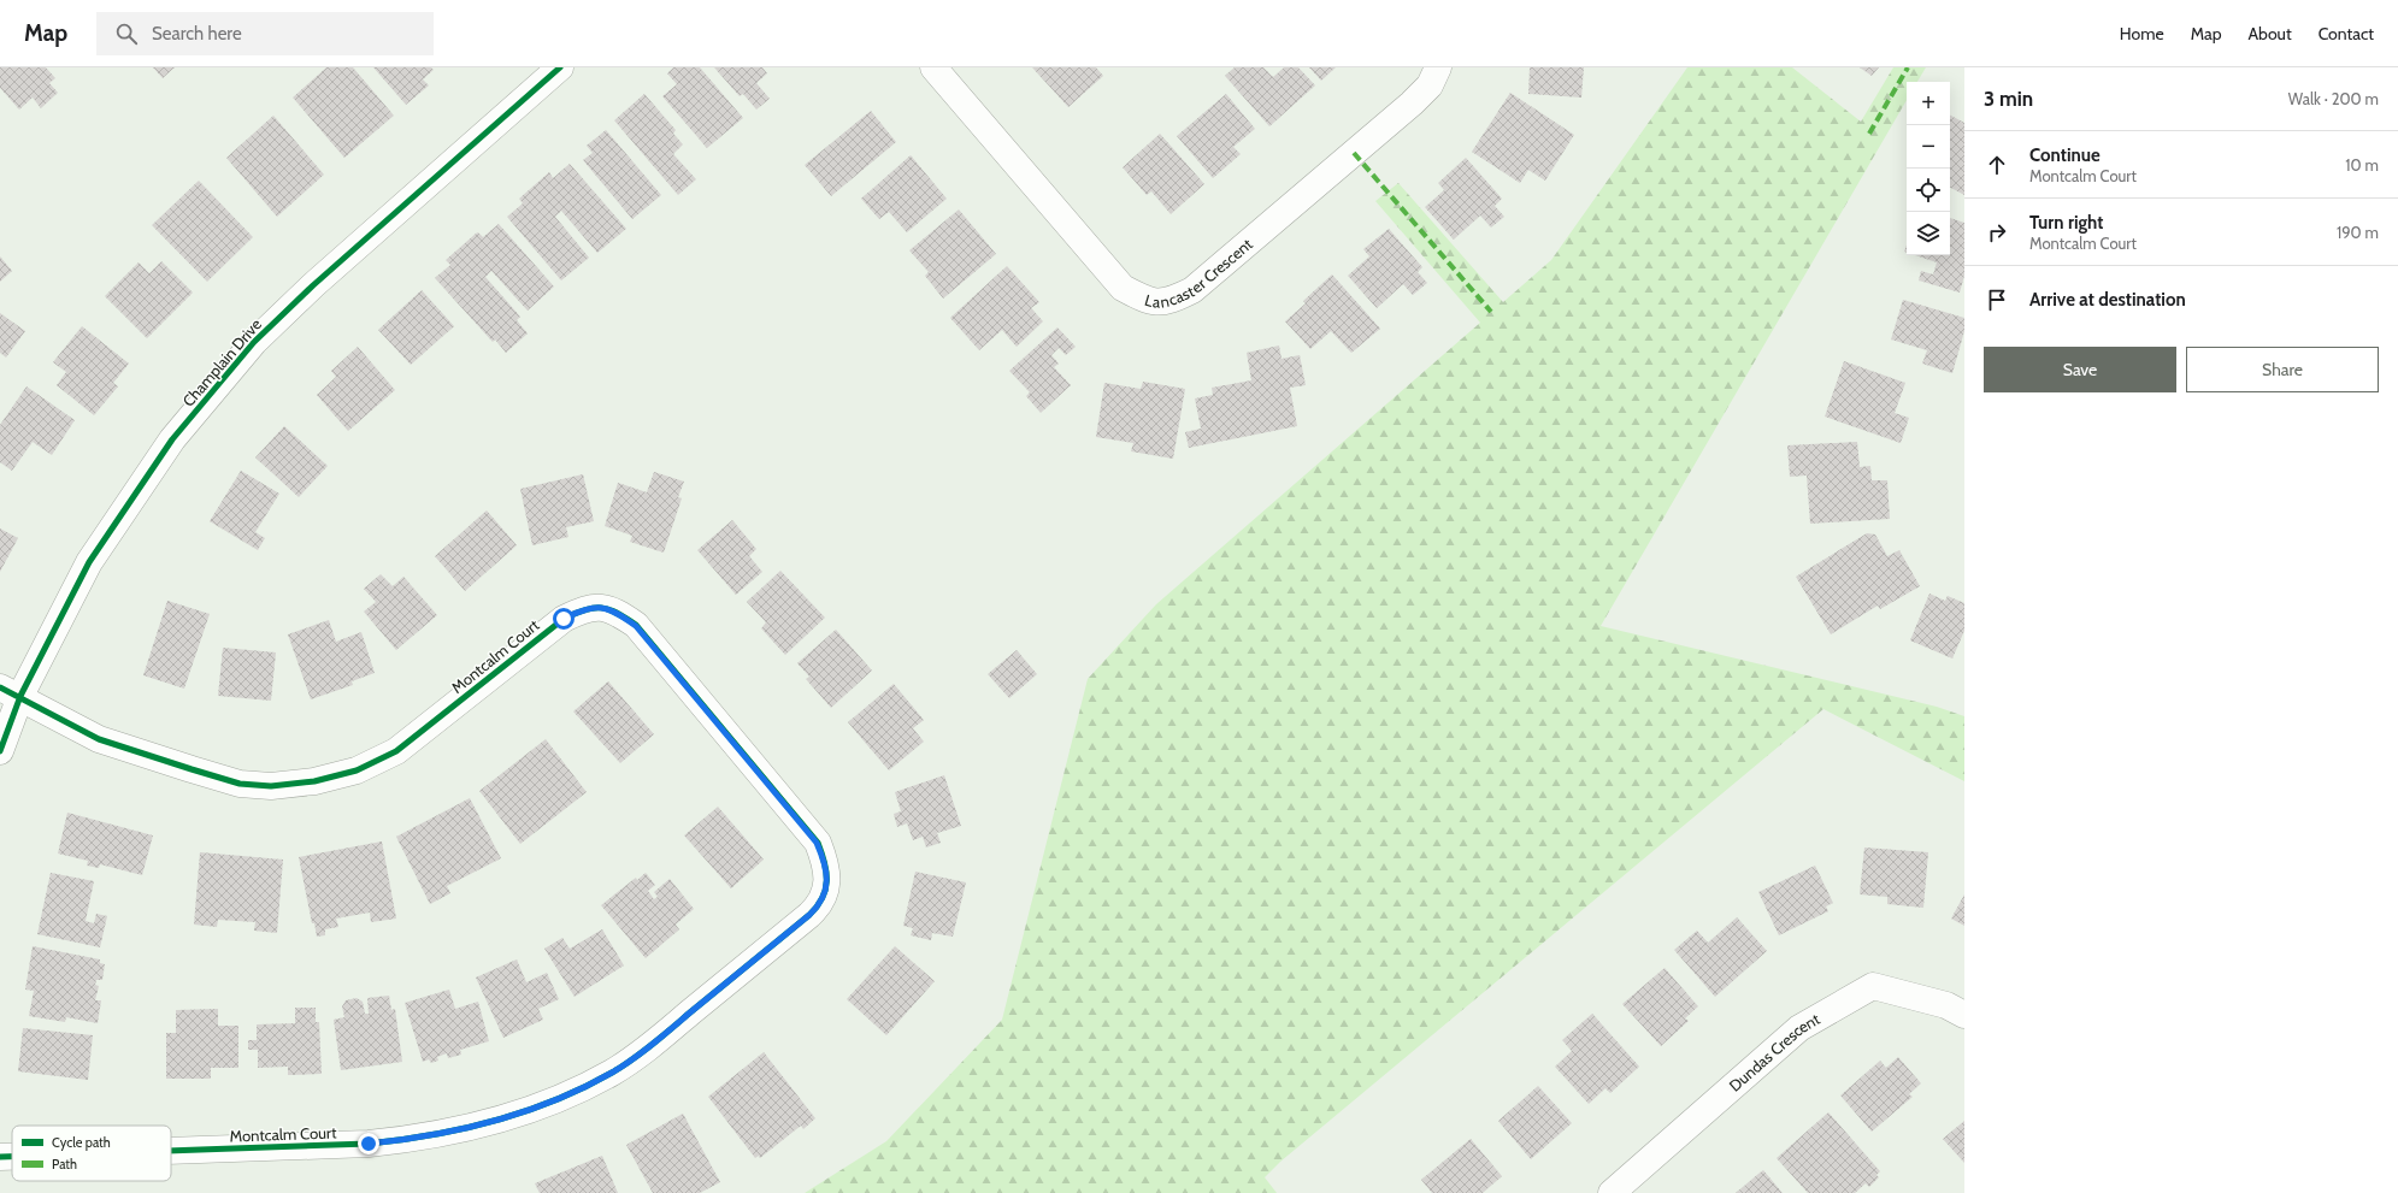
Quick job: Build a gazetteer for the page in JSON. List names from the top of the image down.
{
  "streets": {
    "street": [
      "Lancaster Crescent",
      "Champlain Drive",
      "Montcalm Court",
      "Dundas Crescent"
    ]
  },
  "crossings": [
    ["Champlain Drive", "Montcalm Court"]
  ],
  "legend": ["Cycle path", "Path"],
  "page": {
    "header": "Map",
    "search": "Search here",
    "nav": [
      "Home",
      "Map",
      "About",
      "Contact"
    ],
    "heading": ["3 min", "Walk · 200 m"],
    "map_buttons": ["+", "−"],
    "list": [
      ["Continue", "Montcalm Court", "10 m"],
      ["Turn right", "Montcalm Court", "190 m"],
      "Arrive at destination"
    ],
    "buttons": ["Save", "Share"]
  }
}
